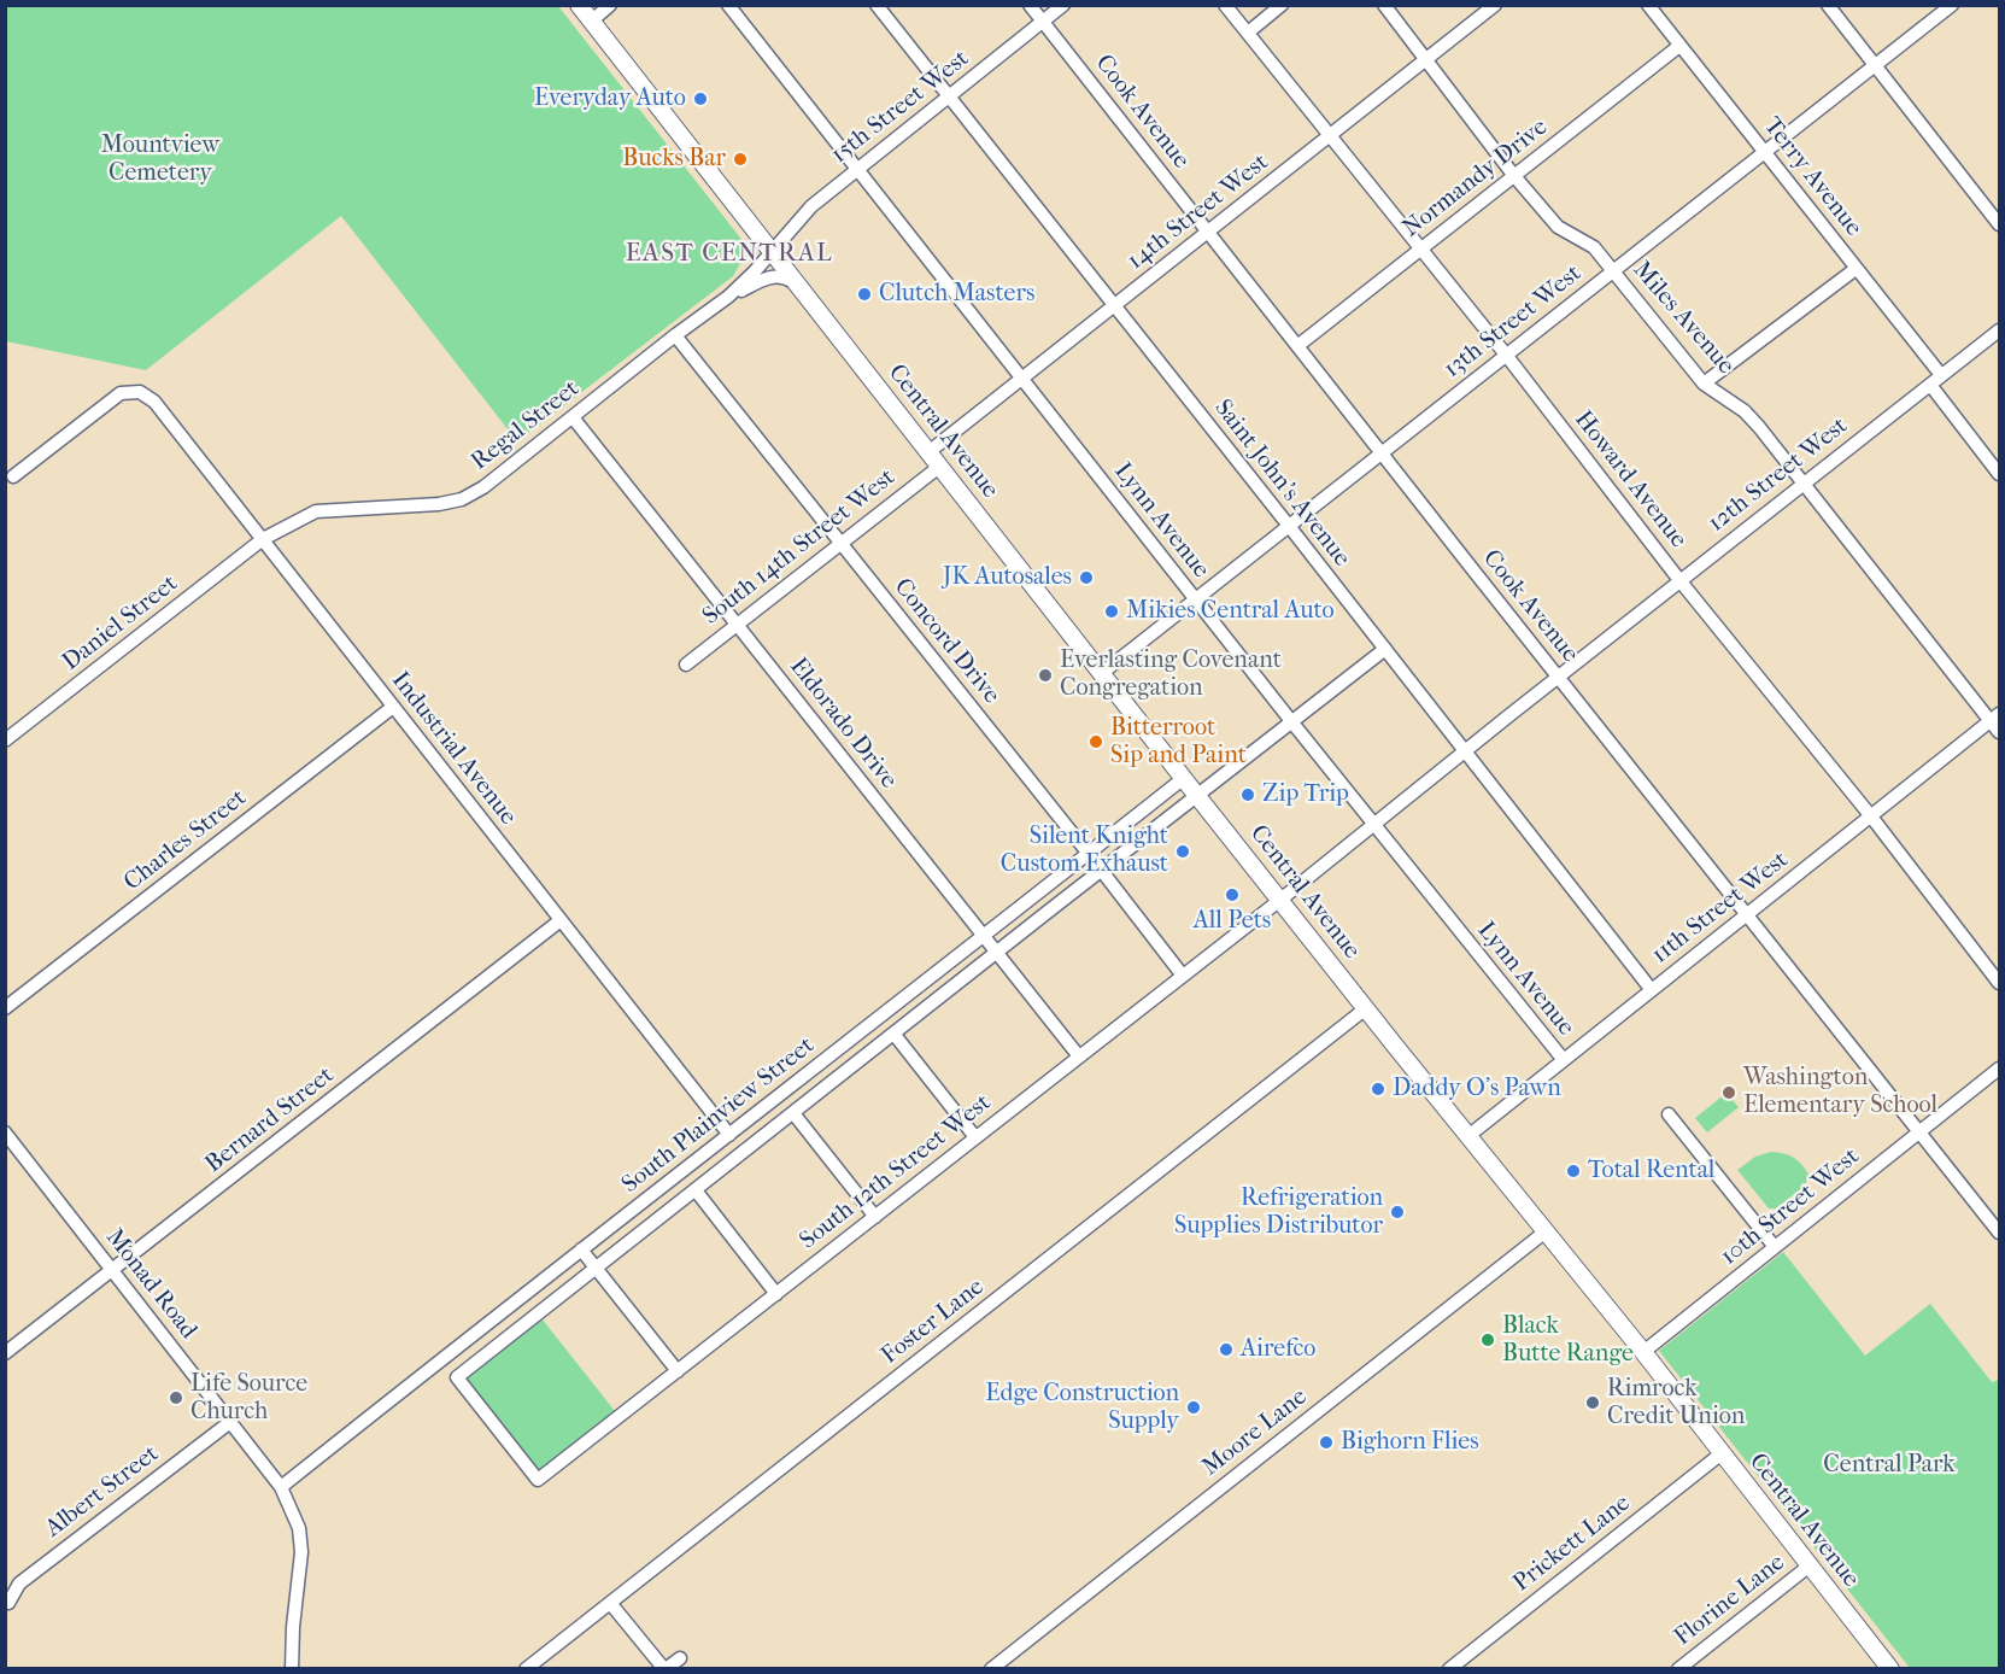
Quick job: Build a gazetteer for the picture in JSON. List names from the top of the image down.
{
  "streets": {
    "main road": ["Central Avenue"],
    "street": [
      "15th Street West",
      "Cook Avenue",
      "Terry Avenue",
      "Normandy Drive",
      "14th Street West",
      "Miles Avenue",
      "13th Street West",
      "Regal Street",
      "12th Street West",
      "Howard Avenue",
      "Saint John's Avenue",
      "Lynn Avenue",
      "South 14th Street West",
      "Daniel Street",
      "Concord Drive",
      "Eldorado Drive",
      "Industrial Avenue",
      "Charles Street",
      "11th Street West",
      "South Plainview Street",
      "Bernard Street",
      "South 12th Street West",
      "10th Street West",
      "Monad Road",
      "Foster Lane",
      "Moore Lane",
      "Albert Street",
      "Prickett Lane",
      "Florine Lane"
    ]
  },
  "crossings": [
    ["15th Street West", "Cook Avenue"],
    ["15th Street West", "Regal Street"],
    ["15th Street West", "Central Avenue"],
    ["15th Street West", "Saint John's Avenue"],
    ["15th Street West", "Lynn Avenue"],
    ["Cook Avenue", "Normandy Drive"],
    ["Cook Avenue", "14th Street West"],
    ["Cook Avenue", "13th Street West"],
    ["Cook Avenue", "12th Street West"],
    ["Cook Avenue", "11th Street West"],
    ["Cook Avenue", "10th Street West"],
    ["Terry Avenue", "Normandy Drive"],
    ["Terry Avenue", "13th Street West"],
    ["Terry Avenue", "12th Street West"],
    ["Normandy Drive", "Miles Avenue"],
    ["Normandy Drive", "Howard Avenue"],
    ["14th Street West", "Miles Avenue"],
    ["14th Street West", "Central Avenue"],
    ["14th Street West", "Howard Avenue"],
    ["14th Street West", "Saint John's Avenue"],
    ["14th Street West", "Lynn Avenue"],
    ["Miles Avenue", "13th Street West"],
    ["Miles Avenue", "12th Street West"],
    ["Miles Avenue", "11th Street West"],
    ["13th Street West", "Central Avenue"],
    ["13th Street West", "Howard Avenue"],
    ["13th Street West", "Saint John's Avenue"],
    ["13th Street West", "Lynn Avenue"],
    ["Regal Street", "Central Avenue"],
    ["Regal Street", "Daniel Street"],
    ["Regal Street", "Concord Drive"],
    ["Regal Street", "Eldorado Drive"],
    ["Regal Street", "Industrial Avenue"],
    ["Central Avenue", "12th Street West"],
    ["Central Avenue", "South 14th Street West"],
    ["Central Avenue", "11th Street West"],
    ["Central Avenue", "South Plainview Street"],
    ["Central Avenue", "South 12th Street West"],
    ["Central Avenue", "10th Street West"],
    ["Central Avenue", "Foster Lane"],
    ["Central Avenue", "Moore Lane"],
    ["Central Avenue", "Prickett Lane"],
    ["Central Avenue", "Florine Lane"],
    ["12th Street West", "Howard Avenue"],
    ["12th Street West", "Saint John's Avenue"],
    ["12th Street West", "Lynn Avenue"],
    ["12th Street West", "South 12th Street West"],
    ["Howard Avenue", "11th Street West"],
    ["Saint John's Avenue", "11th Street West"],
    ["Saint John's Avenue", "South Plainview Street"],
    ["Lynn Avenue", "11th Street West"],
    ["Lynn Avenue", "South Plainview Street"],
    ["South 14th Street West", "Concord Drive"],
    ["South 14th Street West", "Eldorado Drive"],
    ["Daniel Street", "Industrial Avenue"],
    ["Concord Drive", "South Plainview Street"],
    ["Concord Drive", "South 12th Street West"],
    ["Eldorado Drive", "South Plainview Street"],
    ["Eldorado Drive", "South 12th Street West"],
    ["Industrial Avenue", "Charles Street"],
    ["Industrial Avenue", "South Plainview Street"],
    ["Industrial Avenue", "Bernard Street"],
    ["South Plainview Street", "South 12th Street West"],
    ["South Plainview Street", "Monad Road"],
    ["Bernard Street", "Monad Road"],
    ["Monad Road", "Albert Street"]
  ],
  "districts": ["EAST CENTRAL"],
  "parks": ["Mountview Cemetery", "Central Park"],
  "places": [
    "Everyday Auto",
    "Bucks Bar",
    "Clutch Masters",
    "JK Autosales",
    "Mikies Central Auto",
    "Everlasting Covenant Congregation",
    "Bitterroot Sip and Paint",
    "Zip Trip",
    "Silent Knight Custom Exhaust",
    "All Pets",
    "Daddy O's Pawn",
    "Washington Elementary School",
    "Total Rental",
    "Refrigeration Supplies Distributor",
    "Black Butte Range",
    "Airefco",
    "Life Source Church",
    "Rimrock Credit Union",
    "Edge Construction Supply",
    "Bighorn Flies"
  ]
}
